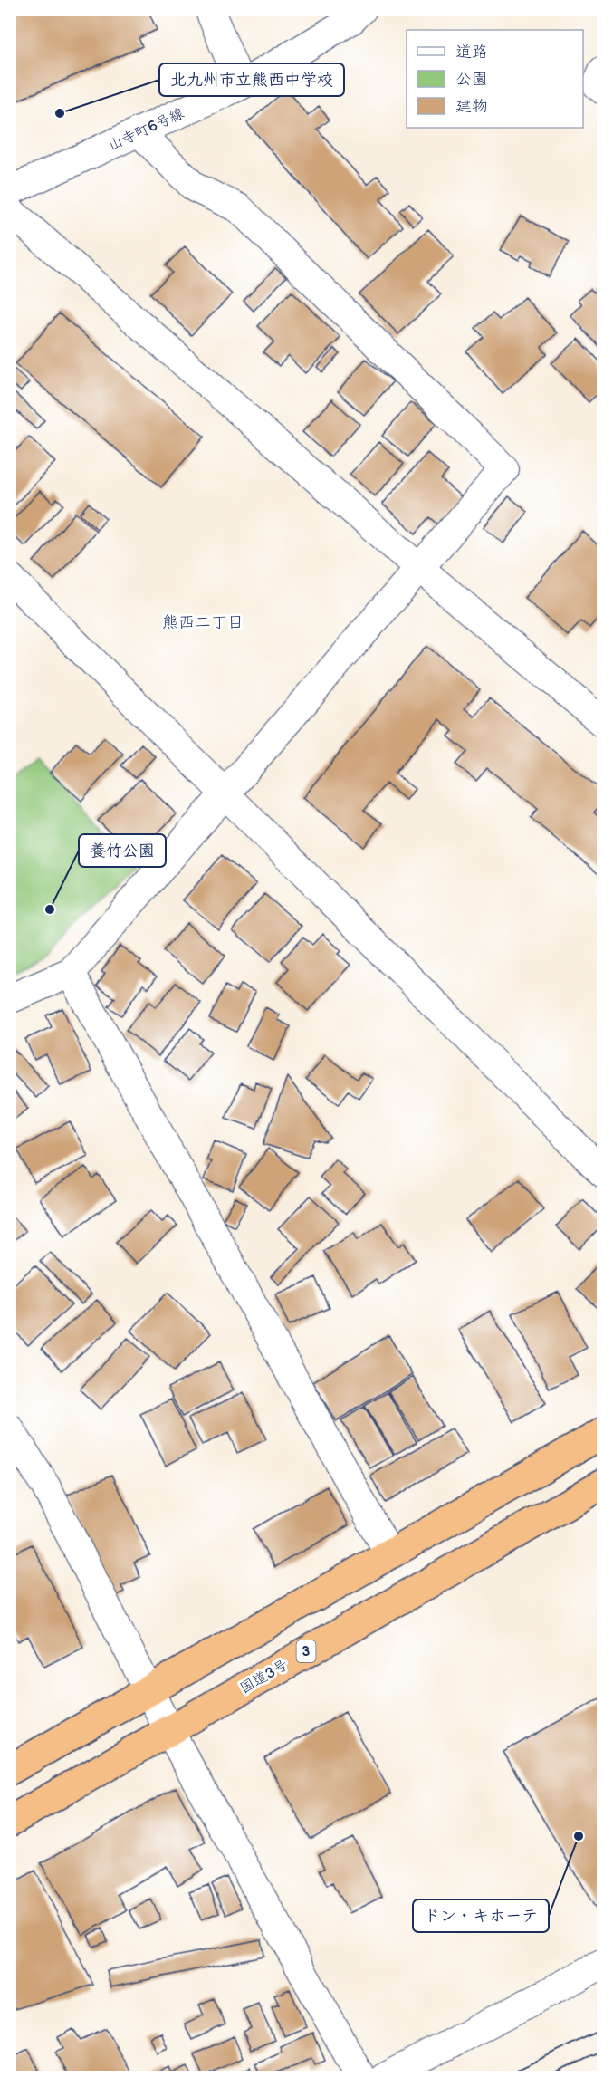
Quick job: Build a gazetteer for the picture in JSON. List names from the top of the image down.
{
  "streets": {
    "highway": ["3", "国道3号"],
    "street": ["山寺町6号線"]
  },
  "districts": ["熊西二丁目"],
  "places": ["北九州市立熊西中学校", "養竹公園", "ドン・キホーテ"],
  "legend": ["道路", "公園", "建物"]
}
